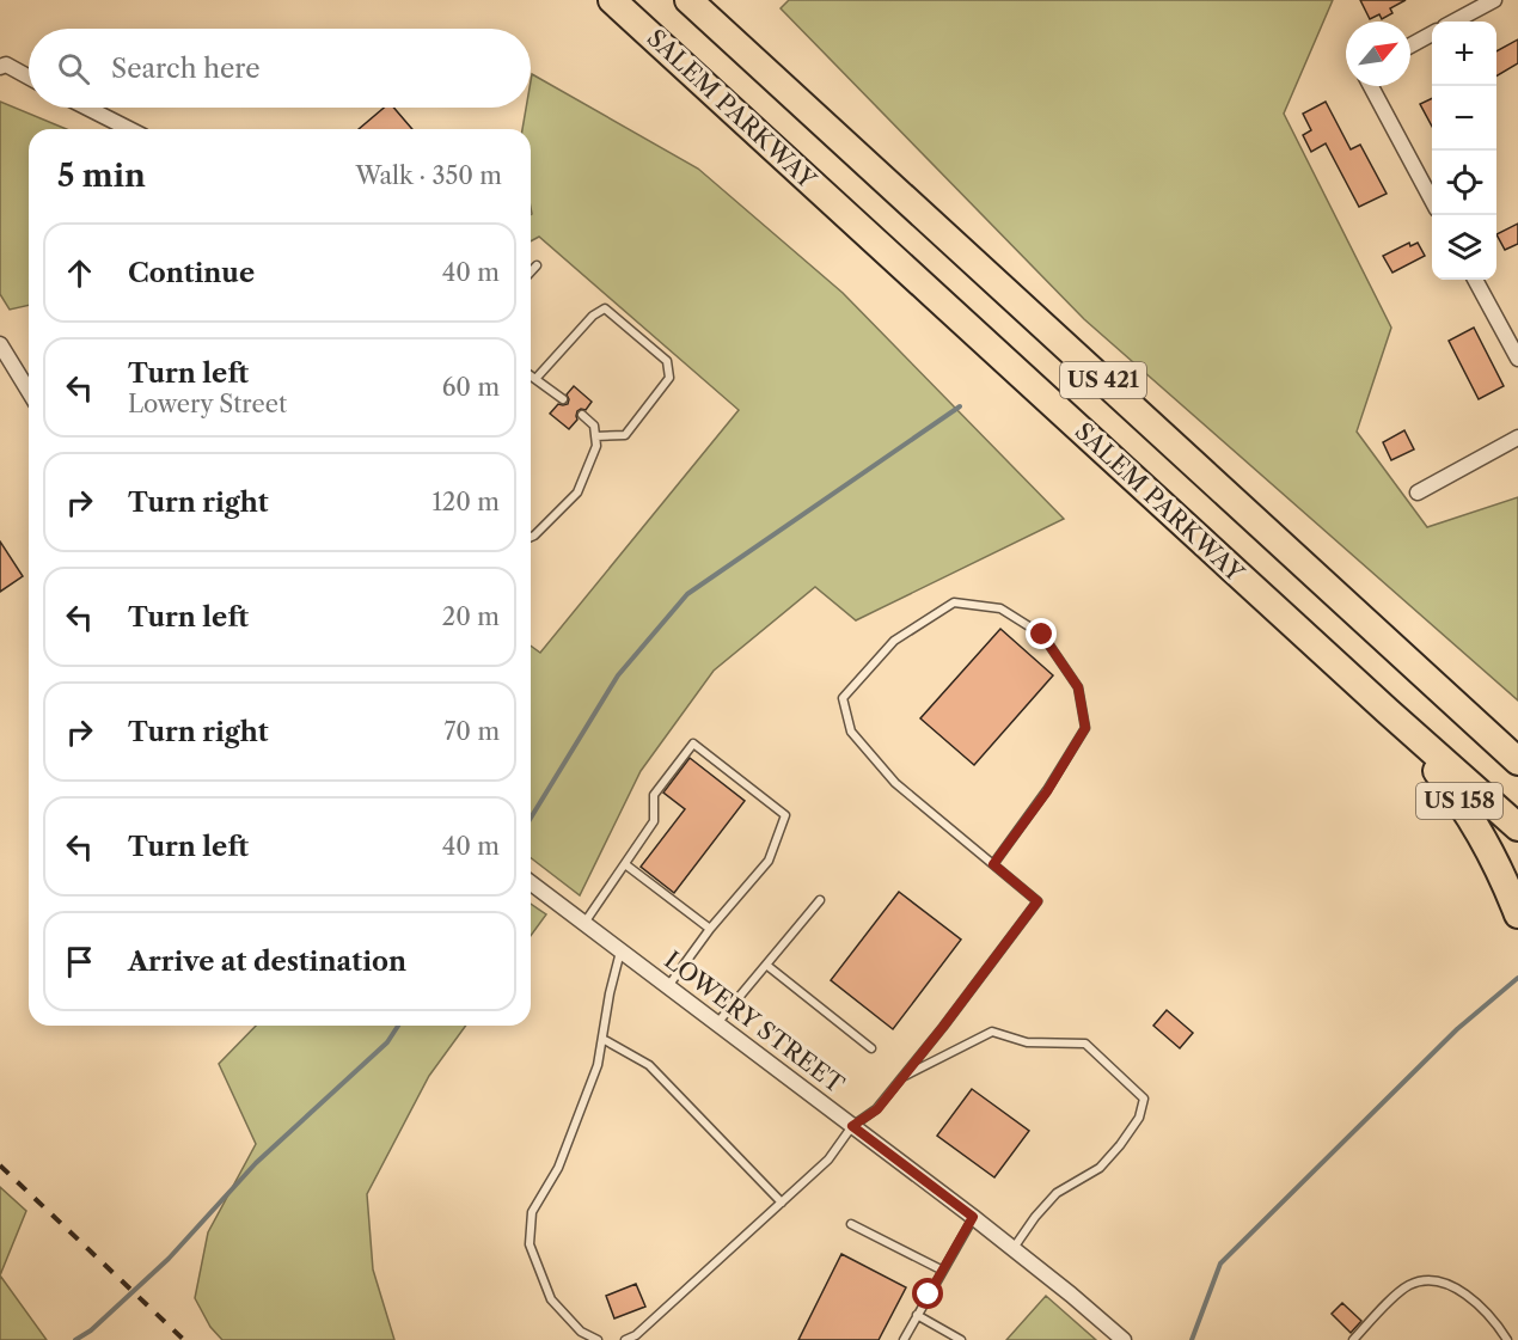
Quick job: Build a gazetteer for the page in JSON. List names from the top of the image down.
{
  "streets": {
    "highway": ["SALEM PARKWAY", "US 421", "US 158"],
    "street": ["LOWERY STREET"]
  },
  "crossings": [
    ["SALEM PARKWAY", "US 158"]
  ],
  "north": "top right",
  "page": {
    "map_buttons": ["+", "−"],
    "search": "Search here",
    "heading": ["5 min", "Walk · 350 m"],
    "list": [
      ["Continue", "40 m"],
      ["Turn left", "Lowery Street", "60 m"],
      ["Turn right", "120 m"],
      ["Turn left", "20 m"],
      ["Turn right", "70 m"],
      ["Turn left", "40 m"],
      "Arrive at destination"
    ]
  }
}
